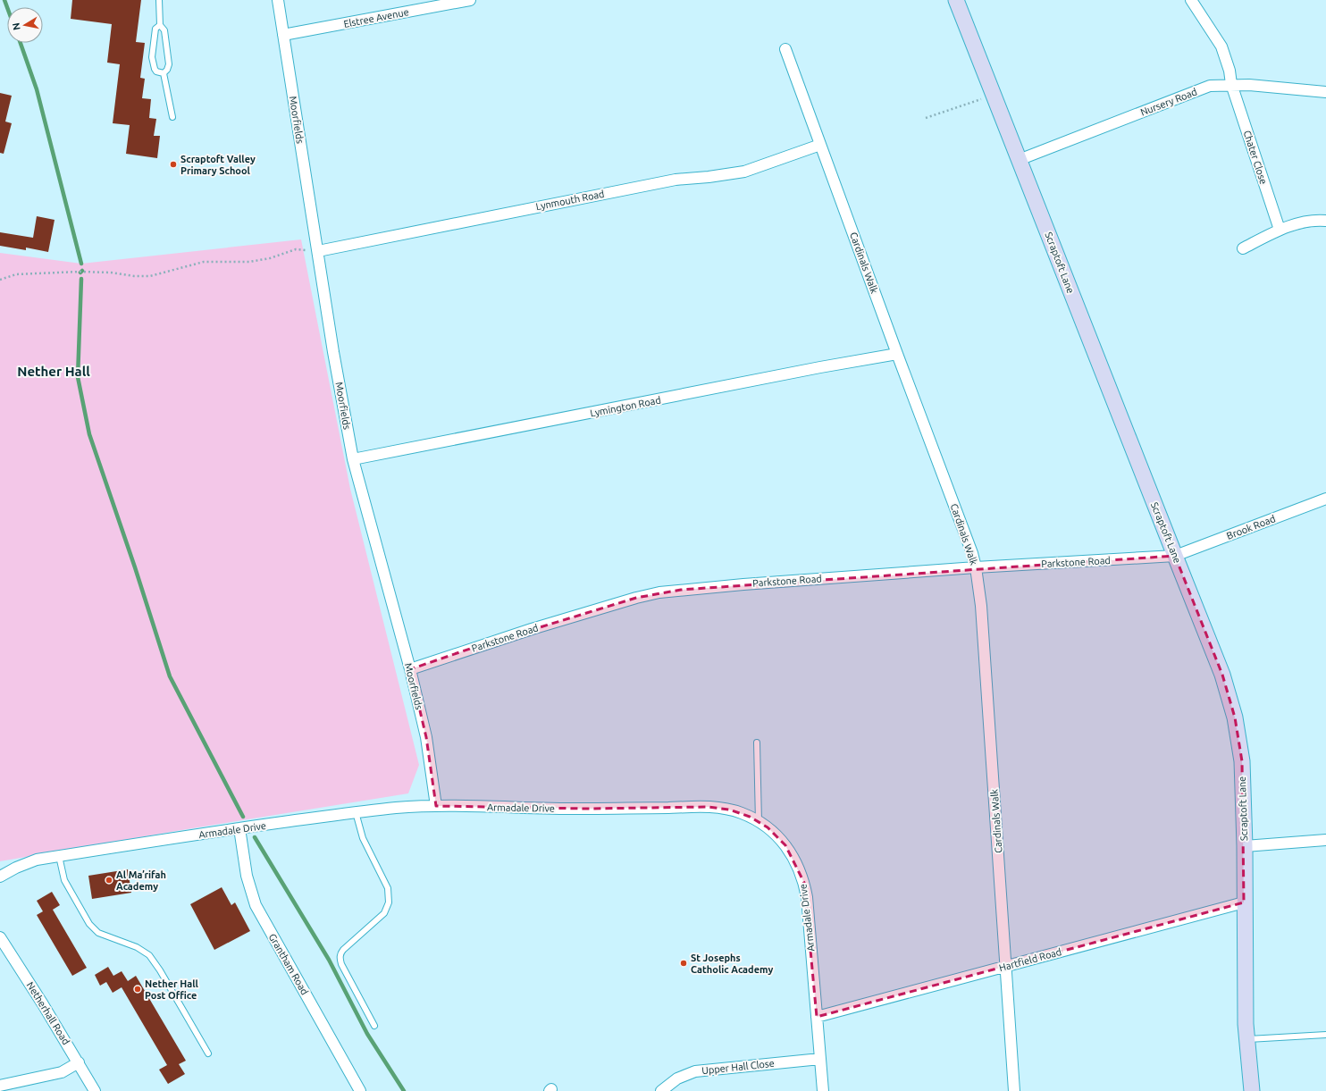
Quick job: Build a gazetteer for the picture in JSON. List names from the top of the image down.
{
  "streets": {
    "street": [
      "Elstree Avenue",
      "Nursery Road",
      "Moorfields",
      "Chater Close",
      "Lynmouth Road",
      "Cardinals Walk",
      "Scraptoft Lane",
      "Lymington Road",
      "Brook Road",
      "Parkstone Road",
      "Armadale Drive",
      "Hartfield Road",
      "Grantham Road",
      "Netherhall Road",
      "Upper Hall Close"
    ]
  },
  "crossings": [
    ["Elstree Avenue", "Moorfields"],
    ["Nursery Road", "Chater Close"],
    ["Nursery Road", "Scraptoft Lane"],
    ["Moorfields", "Lynmouth Road"],
    ["Moorfields", "Lymington Road"],
    ["Moorfields", "Parkstone Road"],
    ["Moorfields", "Armadale Drive"],
    ["Lynmouth Road", "Cardinals Walk"],
    ["Cardinals Walk", "Lymington Road"],
    ["Cardinals Walk", "Parkstone Road"],
    ["Cardinals Walk", "Hartfield Road"],
    ["Scraptoft Lane", "Brook Road"],
    ["Scraptoft Lane", "Parkstone Road"],
    ["Scraptoft Lane", "Hartfield Road"],
    ["Brook Road", "Parkstone Road"],
    ["Armadale Drive", "Hartfield Road"],
    ["Armadale Drive", "Grantham Road"],
    ["Armadale Drive", "Upper Hall Close"]
  ],
  "districts": ["Nether Hall"],
  "places": [
    "Scraptoft Valley Primary School",
    "Al Ma’rifah Academy",
    "St Josephs Catholic Academy",
    "Nether Hall Post Office"
  ],
  "north": "left"
}
